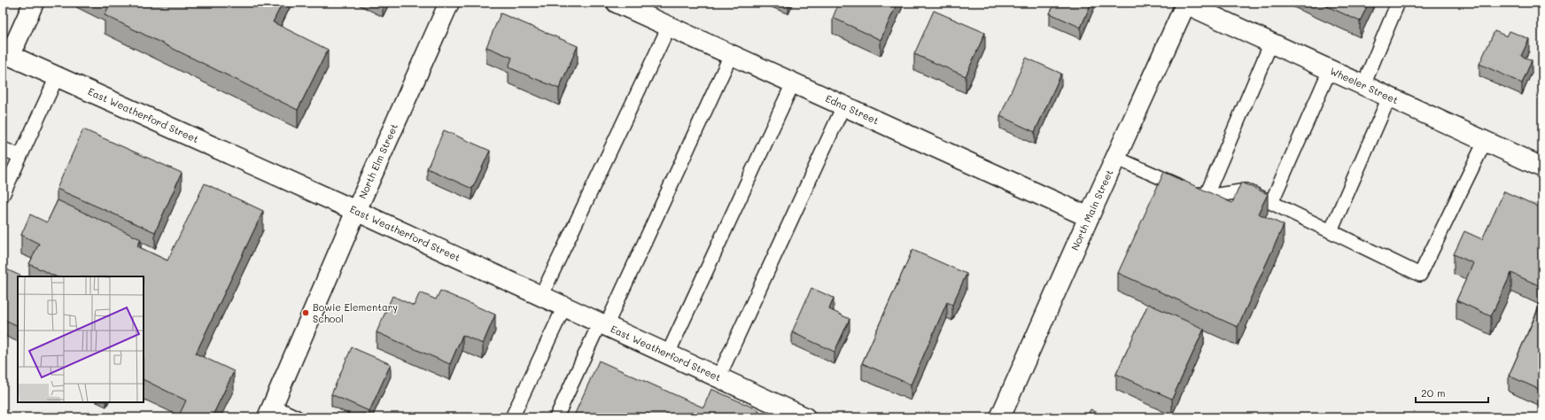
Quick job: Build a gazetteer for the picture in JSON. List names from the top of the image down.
{
  "streets": {
    "street": [
      "Wheeler Street",
      "Edna Street",
      "East Weatherford Street",
      "North Elm Street",
      "North Main Street"
    ]
  },
  "crossings": [
    ["Wheeler Street", "North Main Street"],
    ["Edna Street", "North Main Street"],
    ["East Weatherford Street", "North Elm Street"]
  ],
  "places": ["Bowie Elementary School"],
  "scale_bar": "20 m"
}
